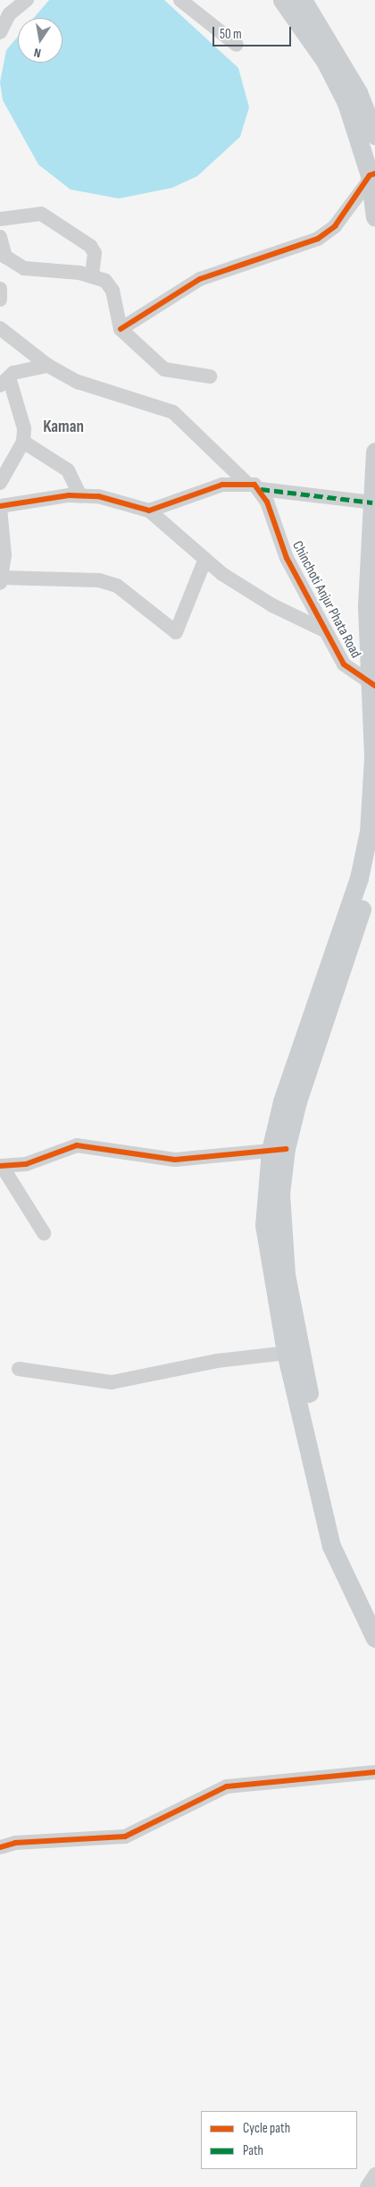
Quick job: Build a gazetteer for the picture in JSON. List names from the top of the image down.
{
  "streets": {
    "street": ["Chinchoti Anjur Phata Road"]
  },
  "districts": ["Kaman"],
  "legend": ["Cycle path", "Path"],
  "scale_bar": "50 m",
  "north": "bottom"
}
